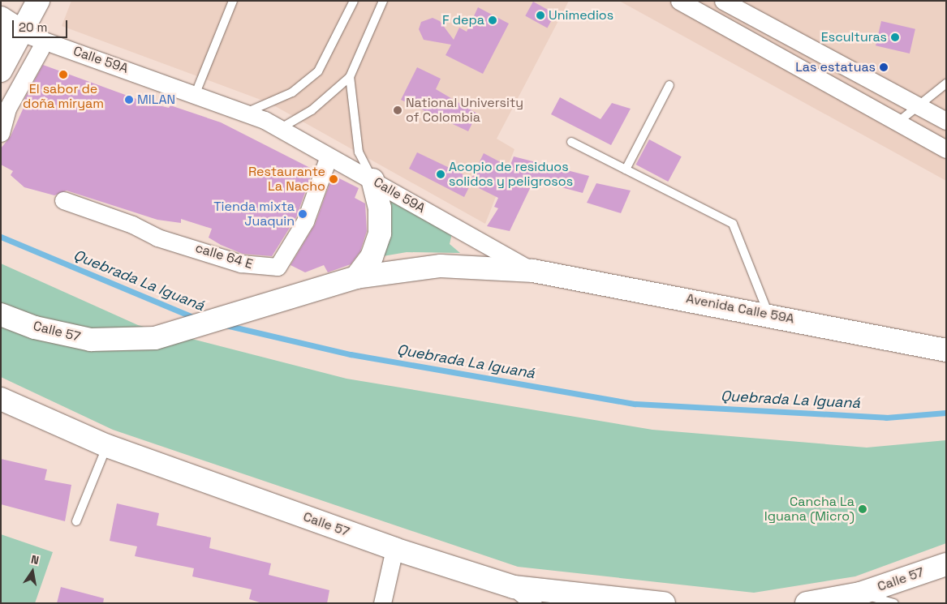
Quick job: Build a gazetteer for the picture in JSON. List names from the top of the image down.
{
  "streets": {
    "main road": ["Avenida Calle 59A", "Calle 57"],
    "street": ["Calle 59A", "calle 64 E"]
  },
  "crossings": [
    ["Calle 59A", "Avenida Calle 59A"]
  ],
  "water": ["Quebrada La Iguaná"],
  "places": [
    "Unimedios",
    "F depa",
    "Esculturas",
    "Las estatuas",
    "El sabor de doña miryam",
    "MILAN",
    "National University of Colombia",
    "Acopio de residuos solidos y peligrosos",
    "Restaurante La Nacho",
    "Tienda mixta Juaquin",
    "Cancha La Iguana (Micro)"
  ],
  "scale_bar": "20 m",
  "north": "top"
}
